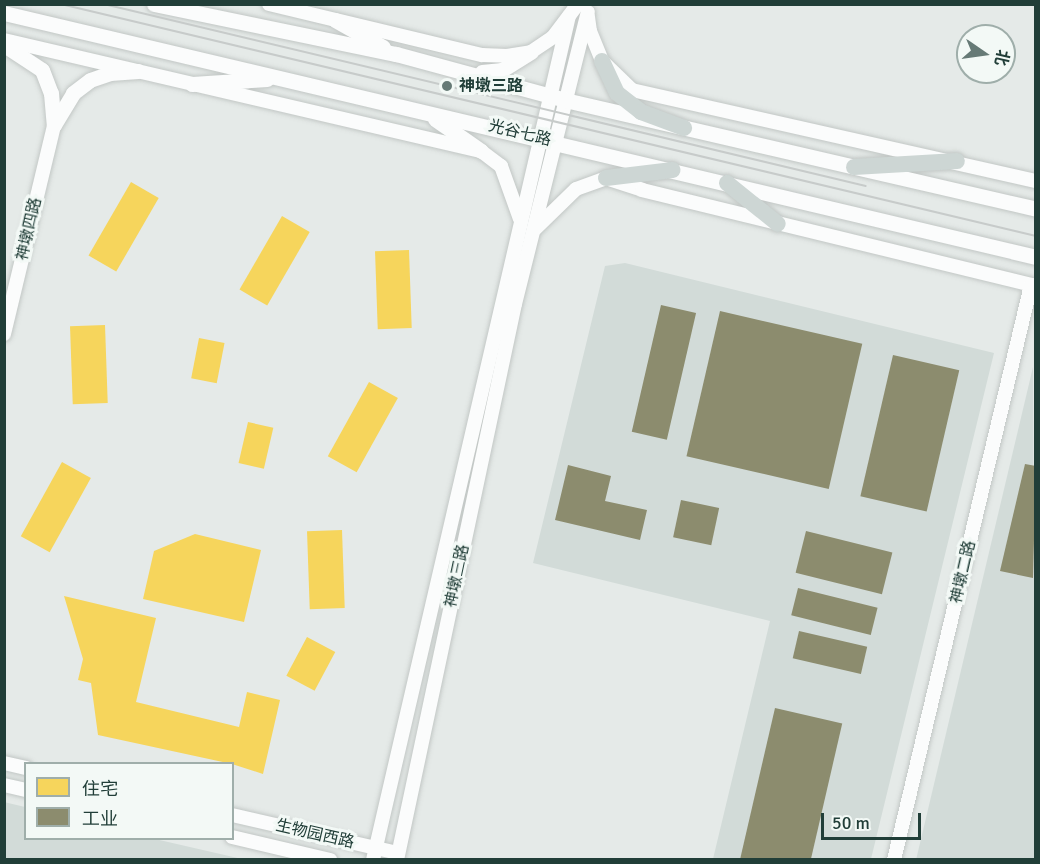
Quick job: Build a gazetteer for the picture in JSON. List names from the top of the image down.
{
  "streets": {
    "main road": ["光谷七路"],
    "street": [
      "神墩四路",
      "神墩二路",
      "神墩三路",
      "生物园西路"
    ]
  },
  "crossings": [
    ["光谷七路", "神墩三路"],
    ["神墩三路", "生物园西路"]
  ],
  "places": ["神墩三路"],
  "legend": ["住宅", "工业"],
  "scale_bar": "50 m",
  "north": "right"
}
